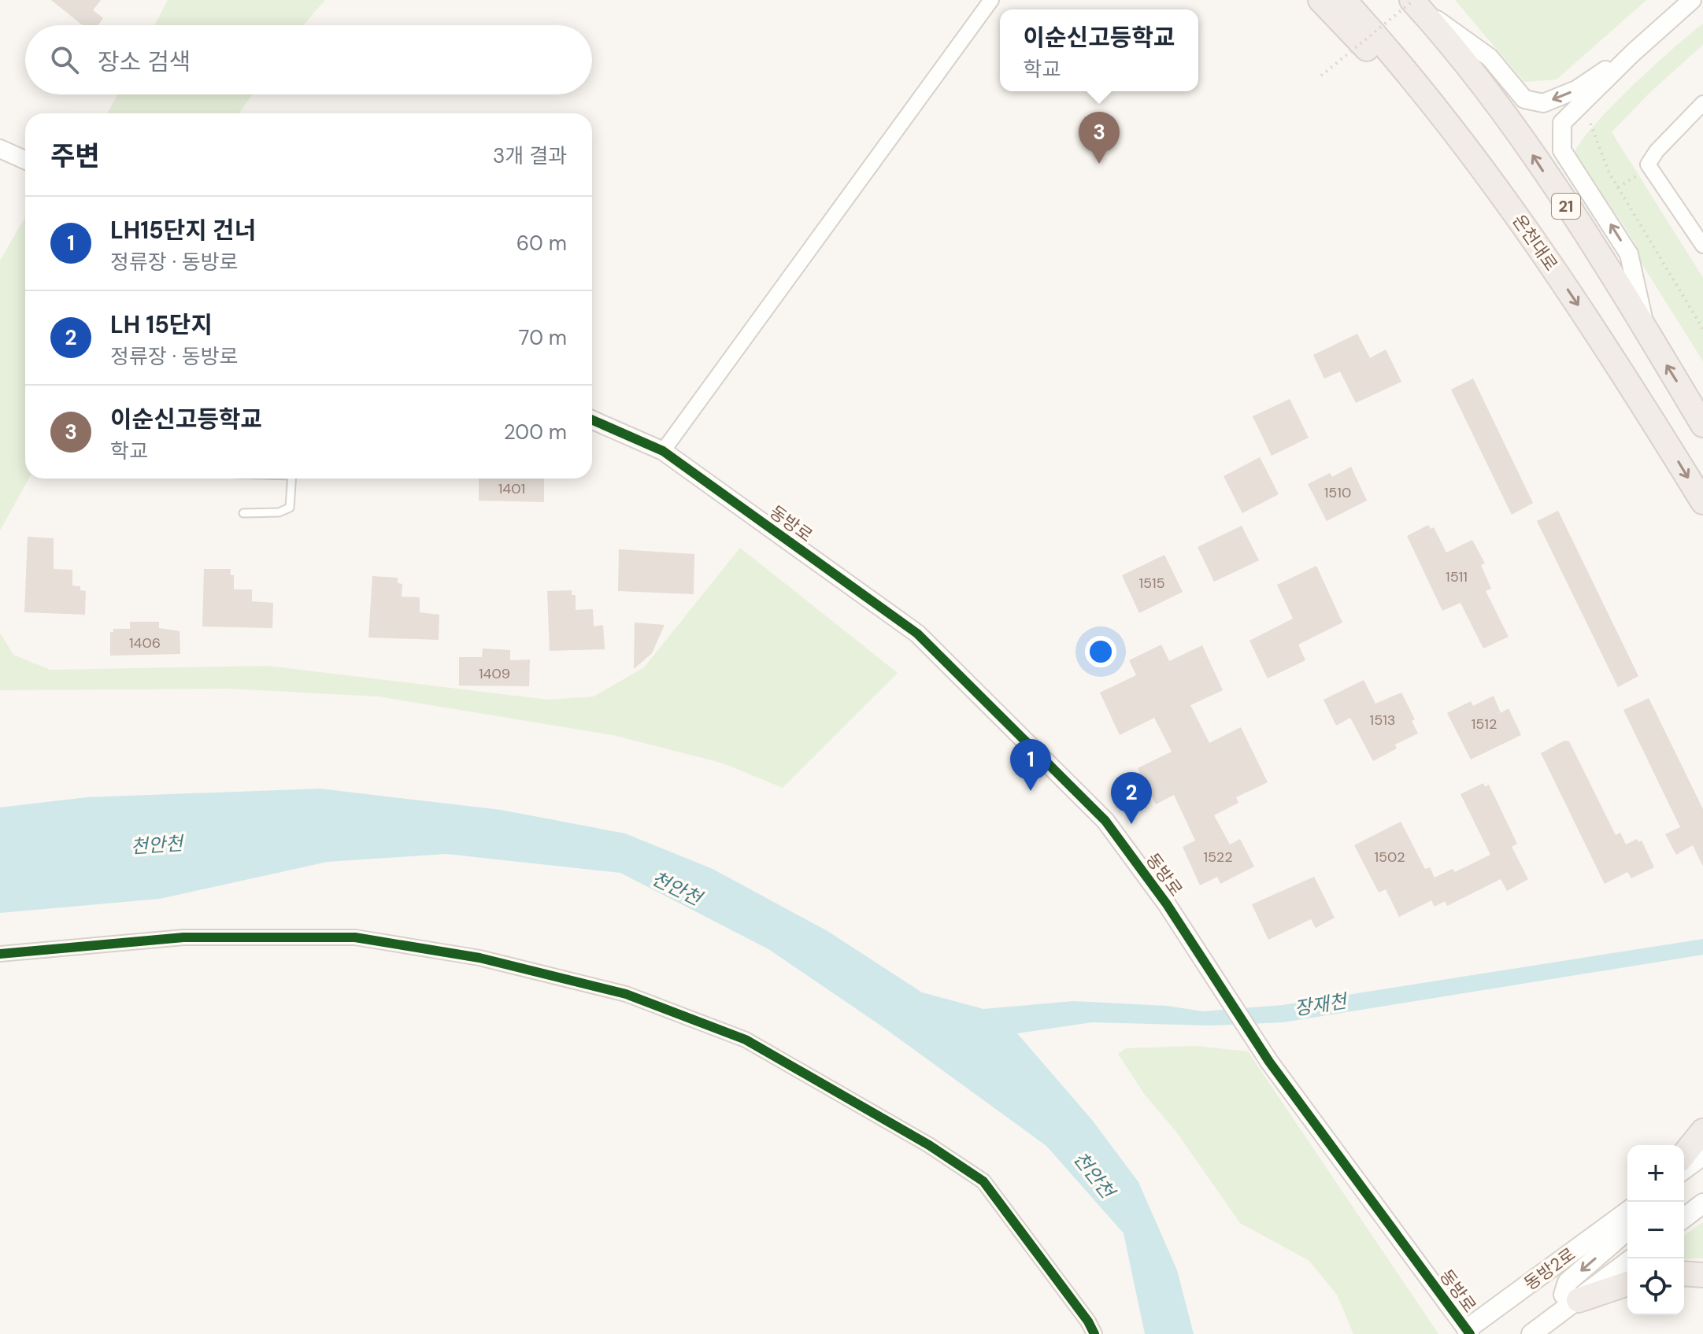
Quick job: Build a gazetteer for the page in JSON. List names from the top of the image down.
{
  "streets": {
    "highway": ["21", "온천대로"],
    "main road": ["동방2로"],
    "street": ["동방로"]
  },
  "crossings": [
    ["동방로", "동방2로"]
  ],
  "water": ["천안천", "장재천"],
  "house_numbers": [
    "1401",
    "1510",
    "1511",
    "1515",
    "1406",
    "1409",
    "1513",
    "1512",
    "1522",
    "1502"
  ],
  "page": {
    "popup": ["이순신고등학교", "학교"],
    "search": "장소 검색",
    "pins": ["3", "1", "2"],
    "heading": ["주변", "3개 결과"],
    "list": [
      {
        "mark": "1",
        "name": "LH15단지 건너",
        "note": "정류장 · 동방로",
        "value": "60 m"
      },
      {
        "mark": "2",
        "name": "LH 15단지",
        "note": "정류장 · 동방로",
        "value": "70 m"
      },
      {
        "mark": "3",
        "name": "이순신고등학교",
        "note": "학교",
        "value": "200 m"
      }
    ],
    "map_buttons": ["+", "−"]
  }
}
